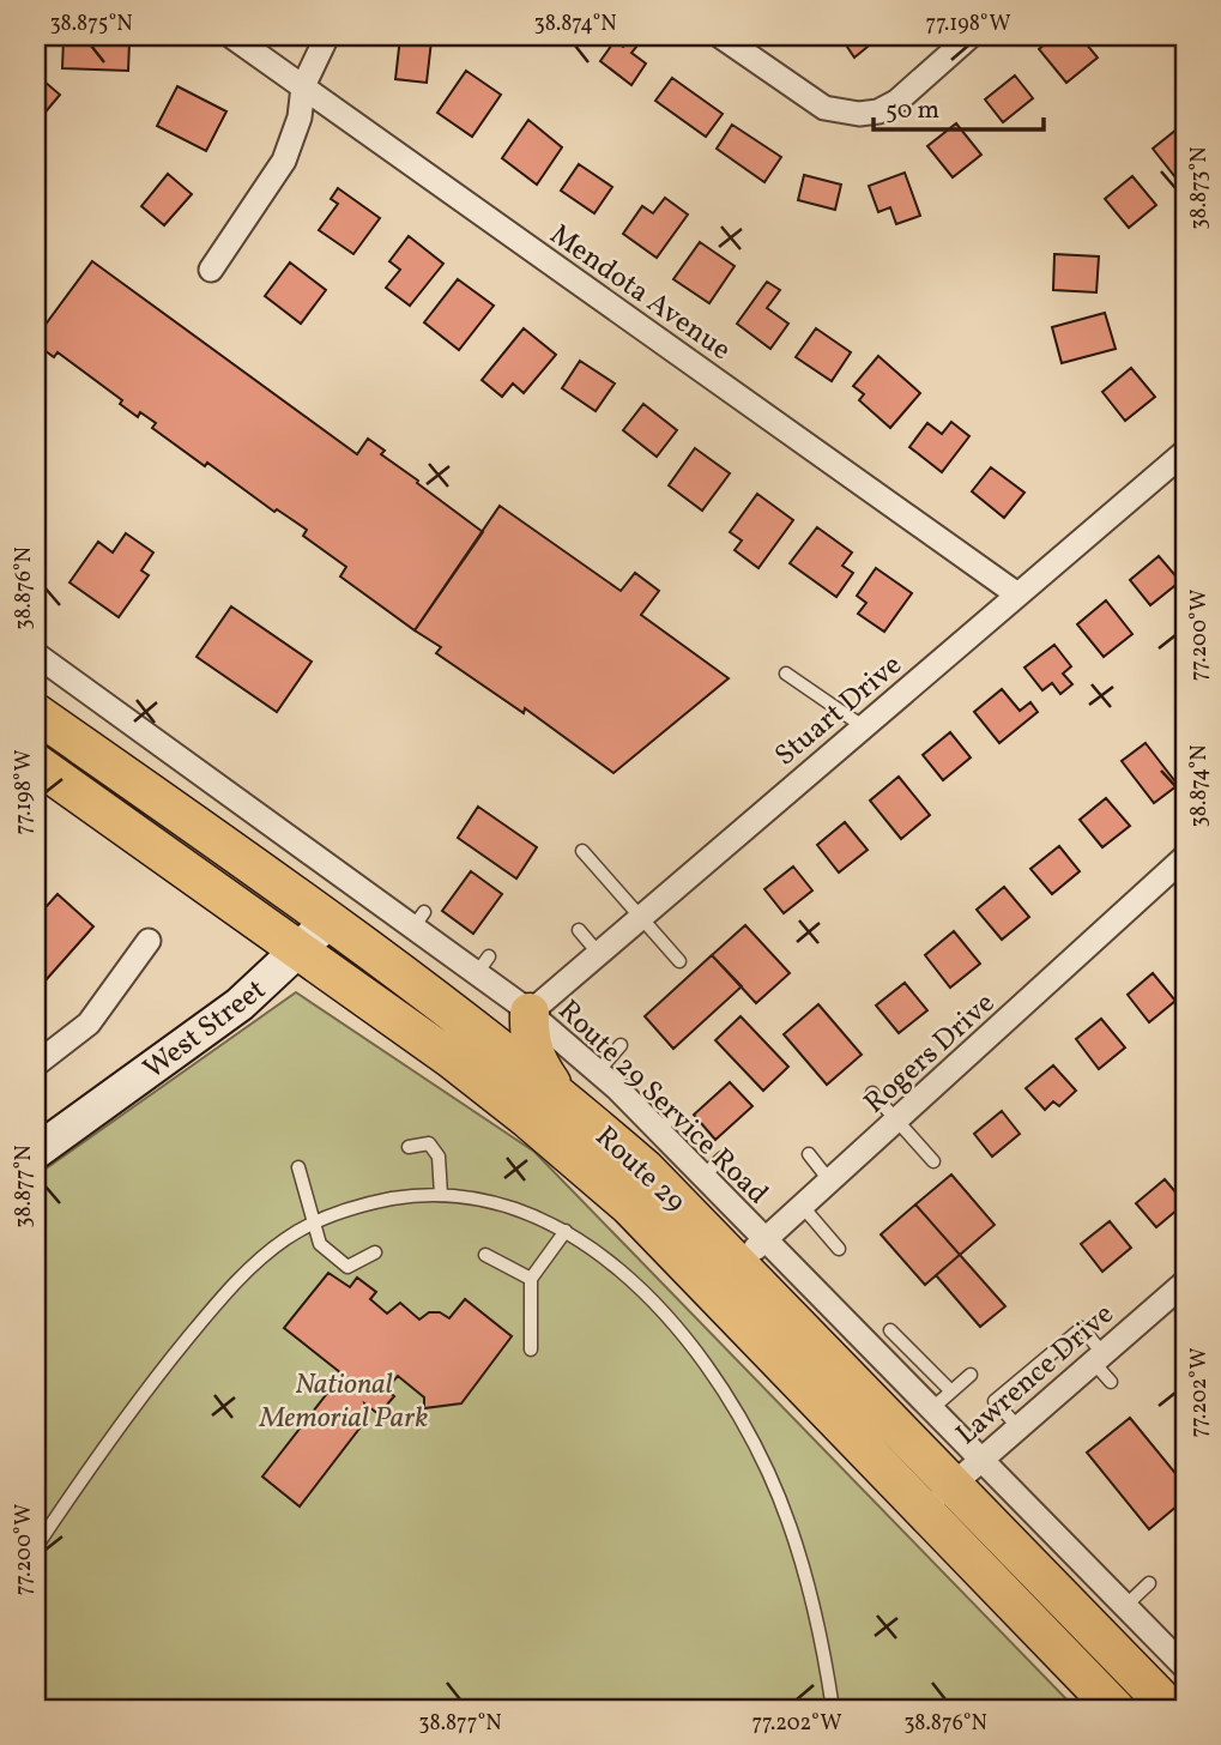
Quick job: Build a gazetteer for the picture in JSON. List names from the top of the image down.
{
  "streets": {
    "main road": ["West Street", "Route 29"],
    "street": [
      "Mendota Avenue",
      "Stuart Drive",
      "Rogers Drive",
      "Route 29 Service Road",
      "Lawrence Drive"
    ]
  },
  "crossings": [
    ["Mendota Avenue", "Stuart Drive"],
    ["Stuart Drive", "Route 29 Service Road"],
    ["West Street", "Route 29 Service Road"],
    ["West Street", "Route 29"],
    ["Rogers Drive", "Route 29 Service Road"],
    ["Rogers Drive", "Route 29"],
    ["Route 29 Service Road", "Route 29"],
    ["Route 29 Service Road", "Lawrence Drive"],
    ["Route 29", "Lawrence Drive"]
  ],
  "parks": ["National Memorial Park"],
  "scale_bar": "50 m",
  "coordinates": [
    "38.875°N",
    "38.874°N",
    "77.198°W",
    "38.873°N",
    "38.876°N",
    "77.200°W",
    "38.877°N",
    "77.202°W"
  ]
}
